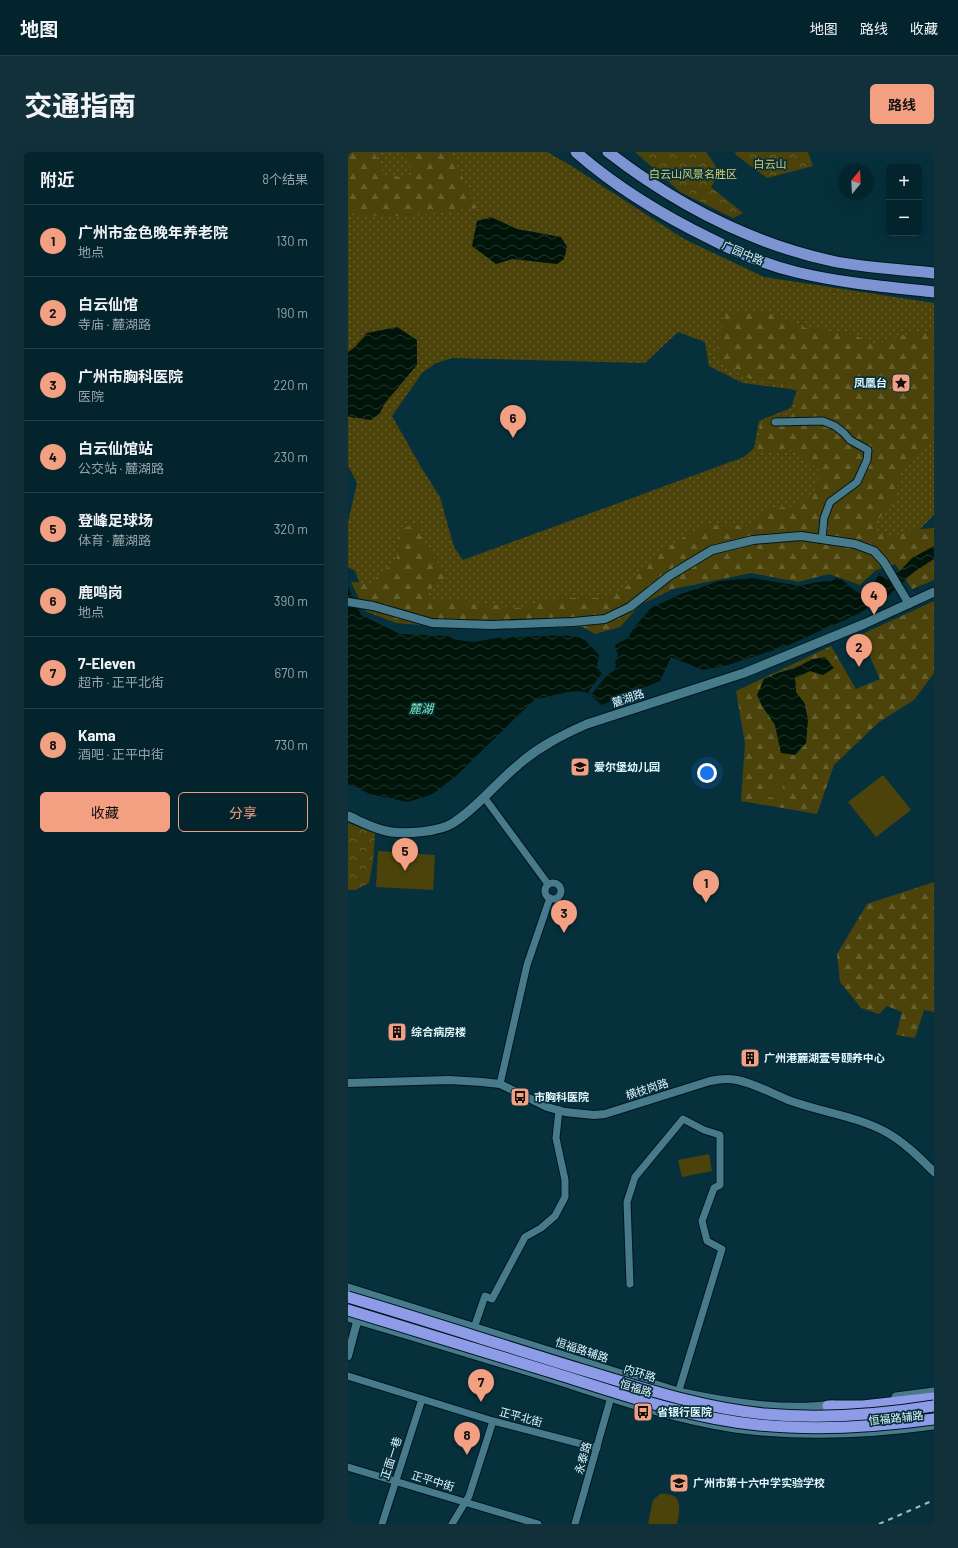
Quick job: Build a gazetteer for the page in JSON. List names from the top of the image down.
{
  "streets": {
    "highway": ["内环路"],
    "main road": [
      "广园中路",
      "麓湖路",
      "恒福路辅路",
      "恒福路"
    ],
    "street": [
      "横枝岗路",
      "正平北街",
      "正面一巷",
      "永泰路",
      "正平中街"
    ]
  },
  "crossings": [
    ["恒福路辅路", "恒福路"],
    ["恒福路辅路", "永泰路"],
    ["内环路", "恒福路"],
    ["正平北街", "正面一巷"],
    ["正平北街", "永泰路"],
    ["正平北街", "正平中街"],
    ["正面一巷", "正平中街"]
  ],
  "water": ["麓湖"],
  "parks": ["白云山", "白云山风景名胜区"],
  "places": {
    "place": ["凤凰台"],
    "school or university": ["爱尔堡幼儿园", "广州市第十六中学实验学校"],
    "building": ["综合病房楼", "广州港麓湖壹号颐养中心"],
    "bus stop": ["市胸科医院", "省银行医院"]
  },
  "north": "top",
  "page": {
    "header": "地图",
    "nav": ["地图", "路线", "收藏"],
    "title": "交通指南",
    "buttons": [
      "路线",
      ["收藏", "分享"]
    ],
    "heading": ["附近", "8个结果"],
    "map_buttons": ["+", "−"],
    "list": [
      {
        "mark": "1",
        "name": "广州市金色晚年养老院",
        "note": "地点",
        "value": "130 m"
      },
      {
        "mark": "2",
        "name": "白云仙馆",
        "note": "寺庙 · 麓湖路",
        "value": "190 m"
      },
      {
        "mark": "3",
        "name": "广州市胸科医院",
        "note": "医院",
        "value": "220 m"
      },
      {
        "mark": "4",
        "name": "白云仙馆站",
        "note": "公交站 · 麓湖路",
        "value": "230 m"
      },
      {
        "mark": "5",
        "name": "登峰足球场",
        "note": "体育 · 麓湖路",
        "value": "320 m"
      },
      {
        "mark": "6",
        "name": "鹿鸣岗",
        "note": "地点",
        "value": "390 m"
      },
      {
        "mark": "7",
        "name": "7-Eleven",
        "note": "超市 · 正平北街",
        "value": "670 m"
      },
      {
        "mark": "8",
        "name": "Kama",
        "note": "酒吧 · 正平中街",
        "value": "730 m"
      }
    ],
    "pins": [
      "6",
      "4",
      "2",
      "5",
      "1",
      "3",
      "7",
      "8"
    ]
  }
}
